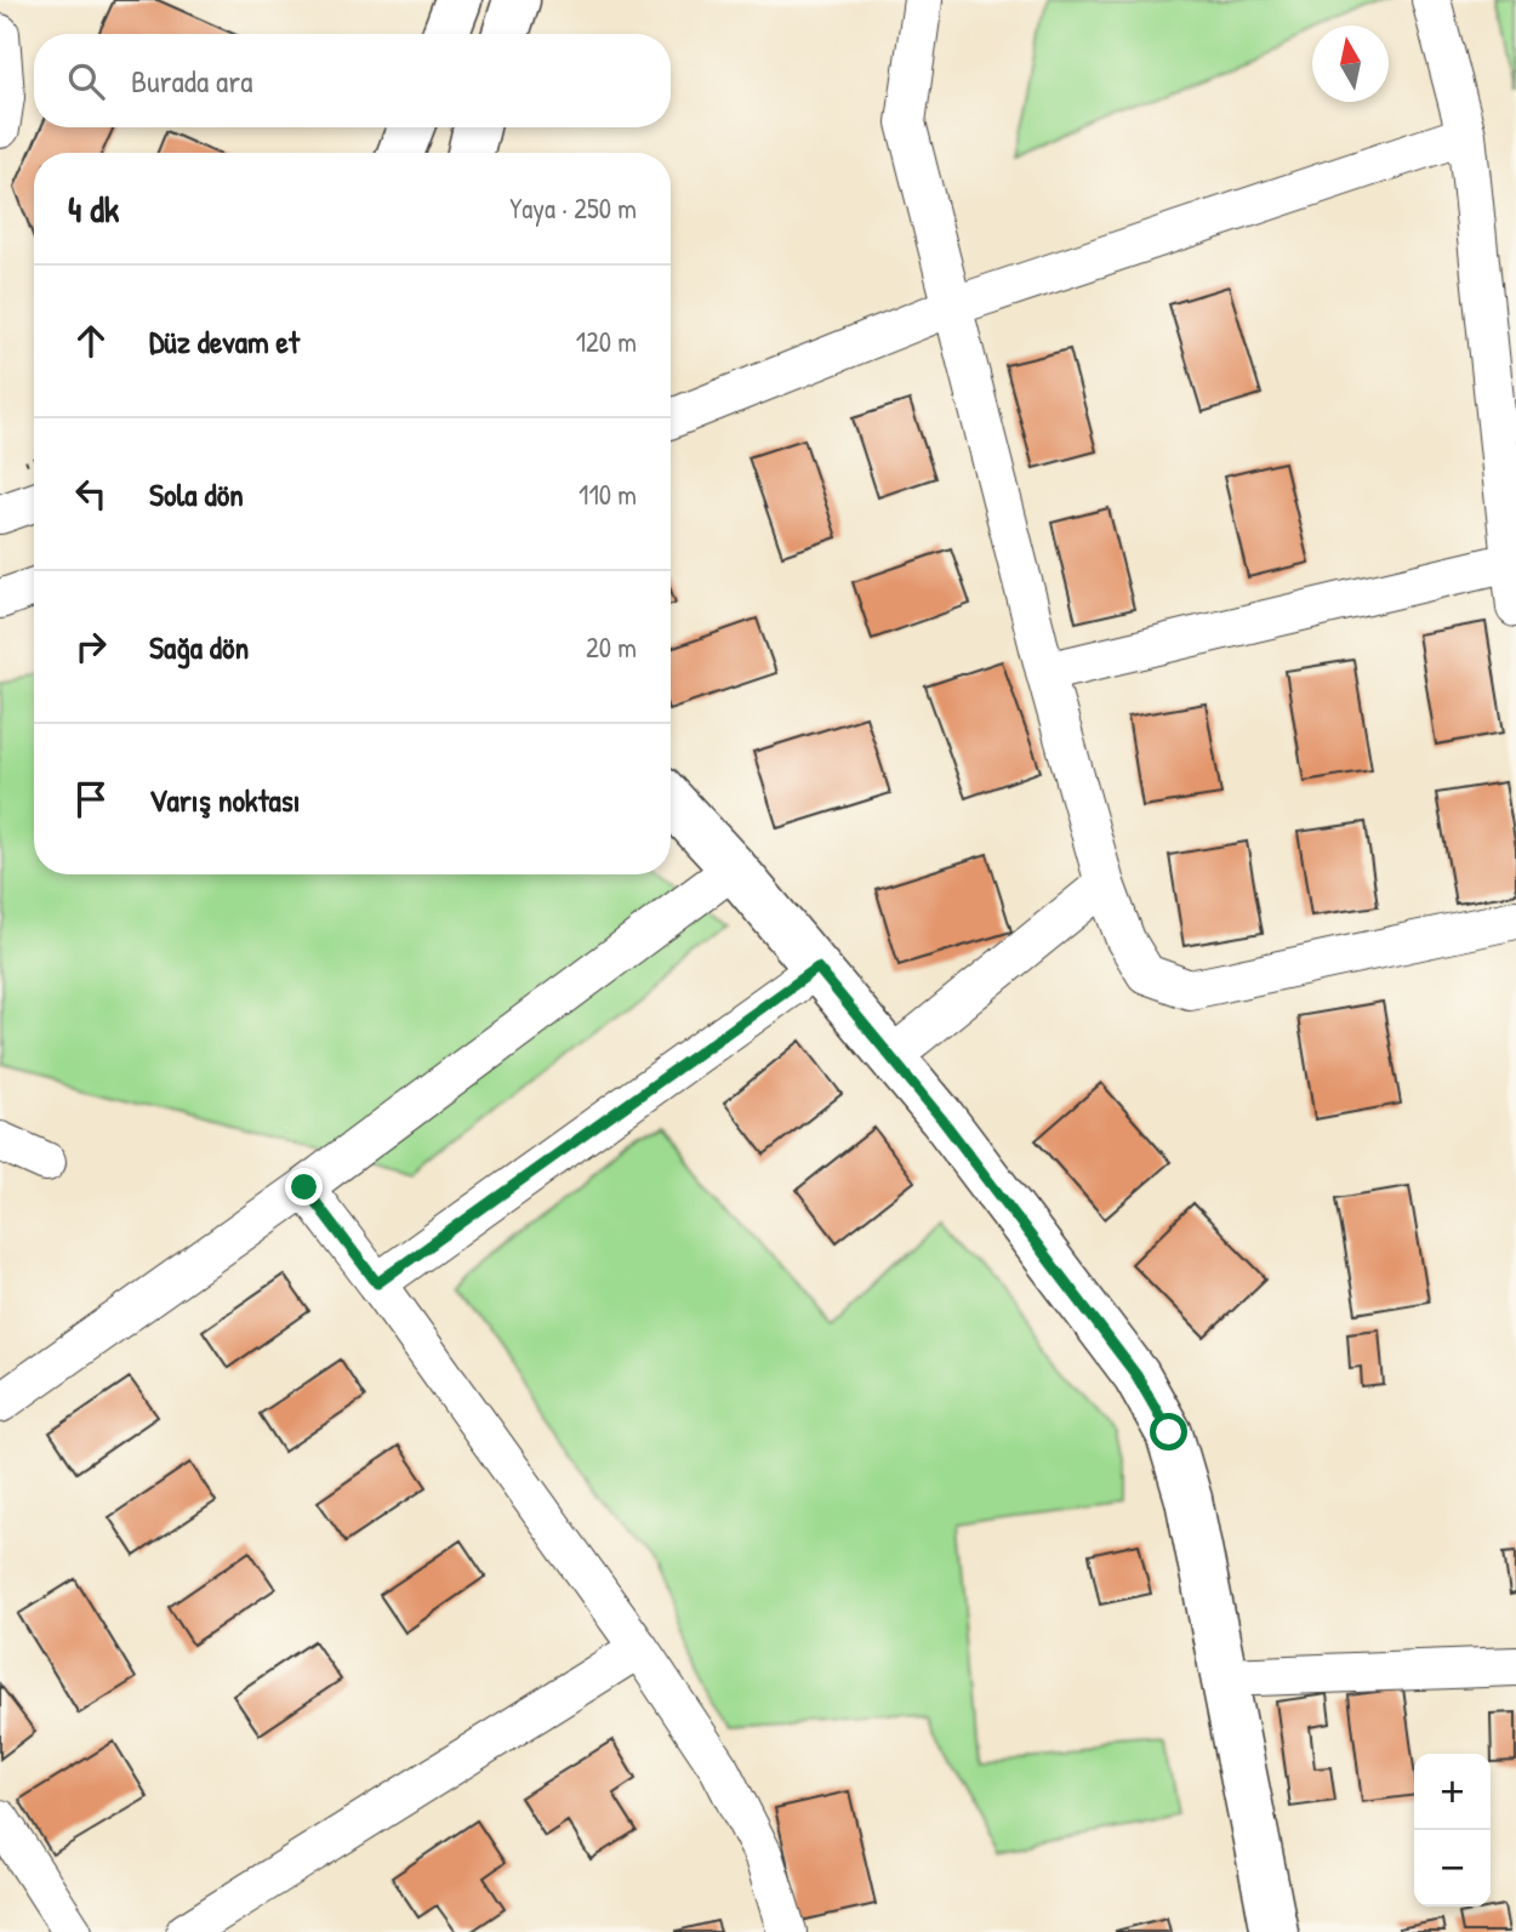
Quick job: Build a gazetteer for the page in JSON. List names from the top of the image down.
{
  "north": "top",
  "page": {
    "search": "Burada ara",
    "heading": ["4 dk", "Yaya · 250 m"],
    "list": [
      ["Düz devam et", "120 m"],
      ["Sola dön", "110 m"],
      ["Sağa dön", "20 m"],
      "Varış noktası"
    ],
    "map_buttons": ["+", "−"]
  }
}
